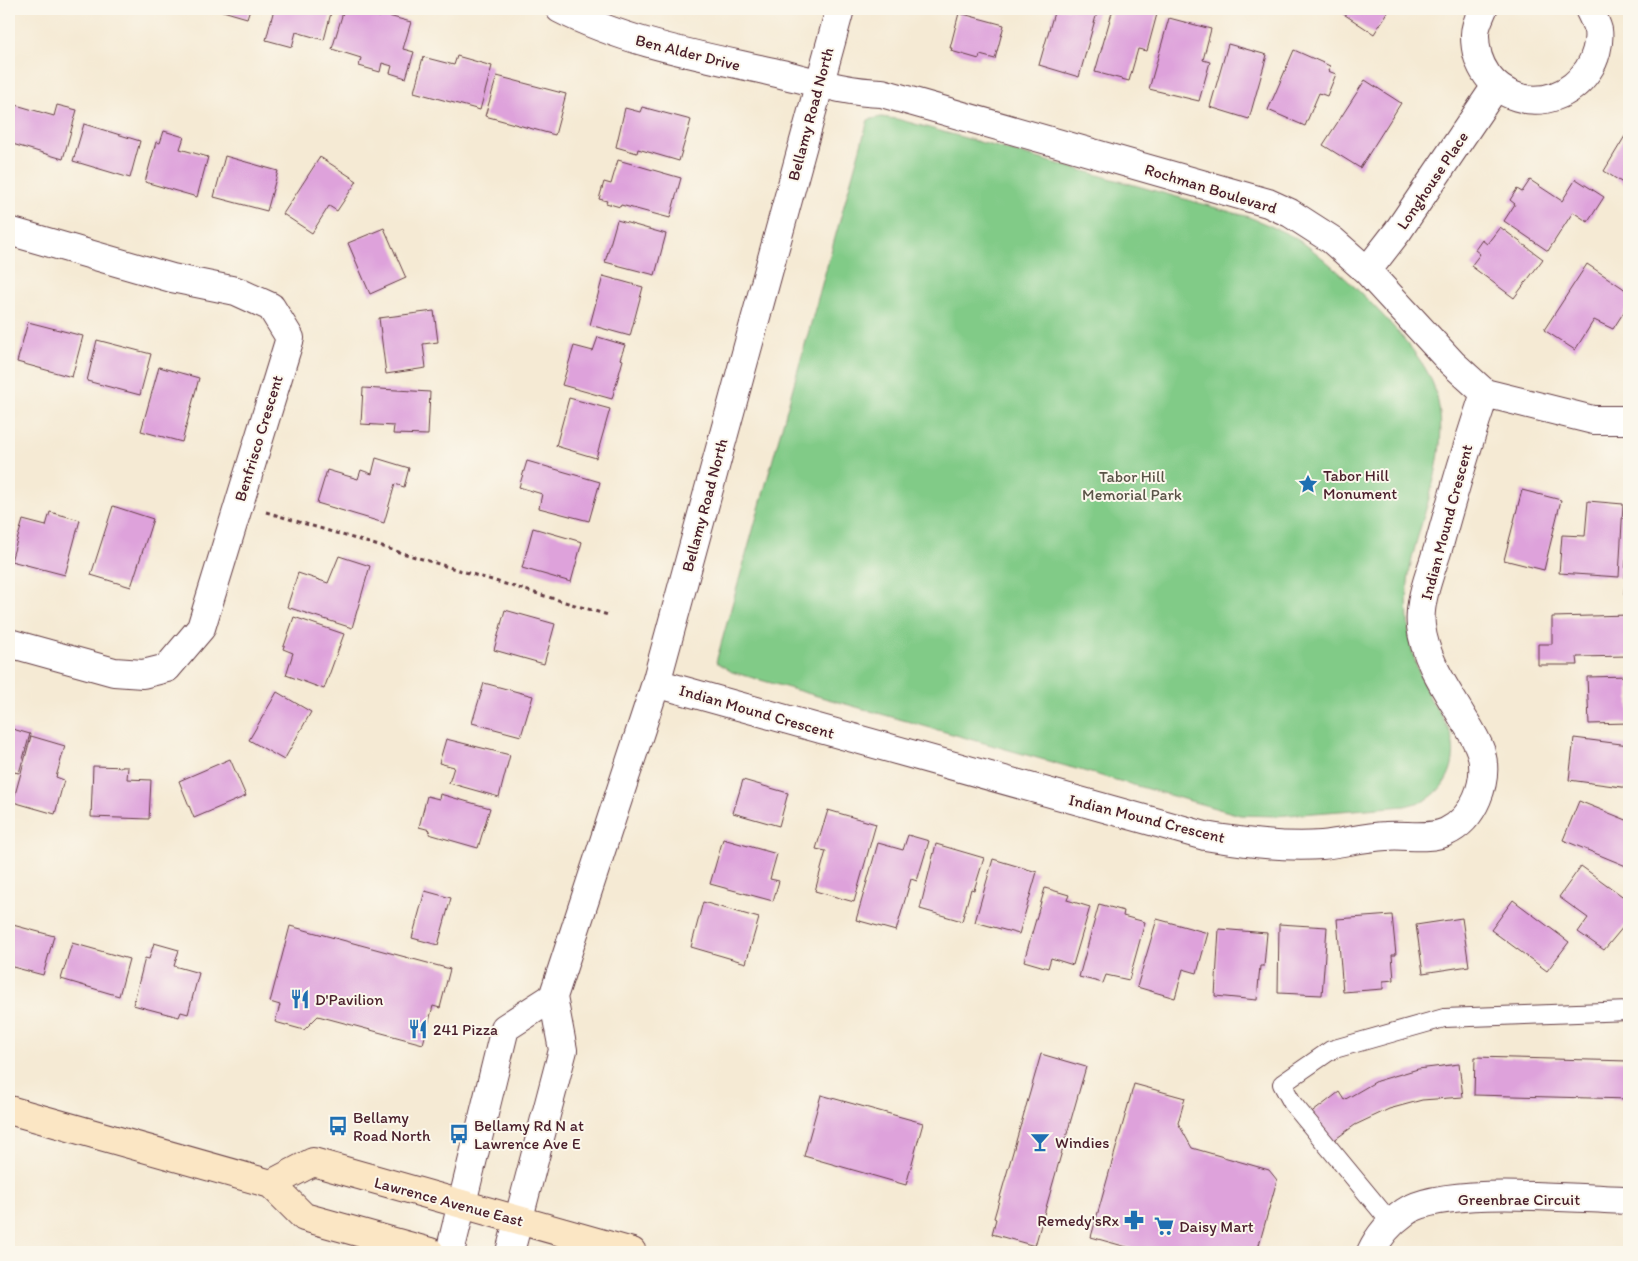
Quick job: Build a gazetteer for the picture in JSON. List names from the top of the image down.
{
  "streets": {
    "main road": ["Lawrence Avenue East"],
    "street": [
      "Ben Alder Drive",
      "Bellamy Road North",
      "Longhouse Place",
      "Rochman Boulevard",
      "Benfrisco Crescent",
      "Indian Mound Crescent",
      "Greenbrae Circuit"
    ]
  },
  "crossings": [
    ["Ben Alder Drive", "Bellamy Road North"],
    ["Ben Alder Drive", "Rochman Boulevard"],
    ["Bellamy Road North", "Rochman Boulevard"],
    ["Bellamy Road North", "Indian Mound Crescent"],
    ["Bellamy Road North", "Lawrence Avenue East"],
    ["Longhouse Place", "Rochman Boulevard"],
    ["Rochman Boulevard", "Indian Mound Crescent"]
  ],
  "parks": ["Tabor Hill Memorial Park"],
  "places": {
    "place": ["Tabor Hill Monument"],
    "restaurant": ["D'Pavilion", "241 Pizza"],
    "bus stop": ["Bellamy Road North", "Bellamy Rd N at Lawrence Ave E"],
    "bar": ["Windies"],
    "pharmacy": ["Remedy'sRx"],
    "supermarket": ["Daisy Mart"]
  }
}
